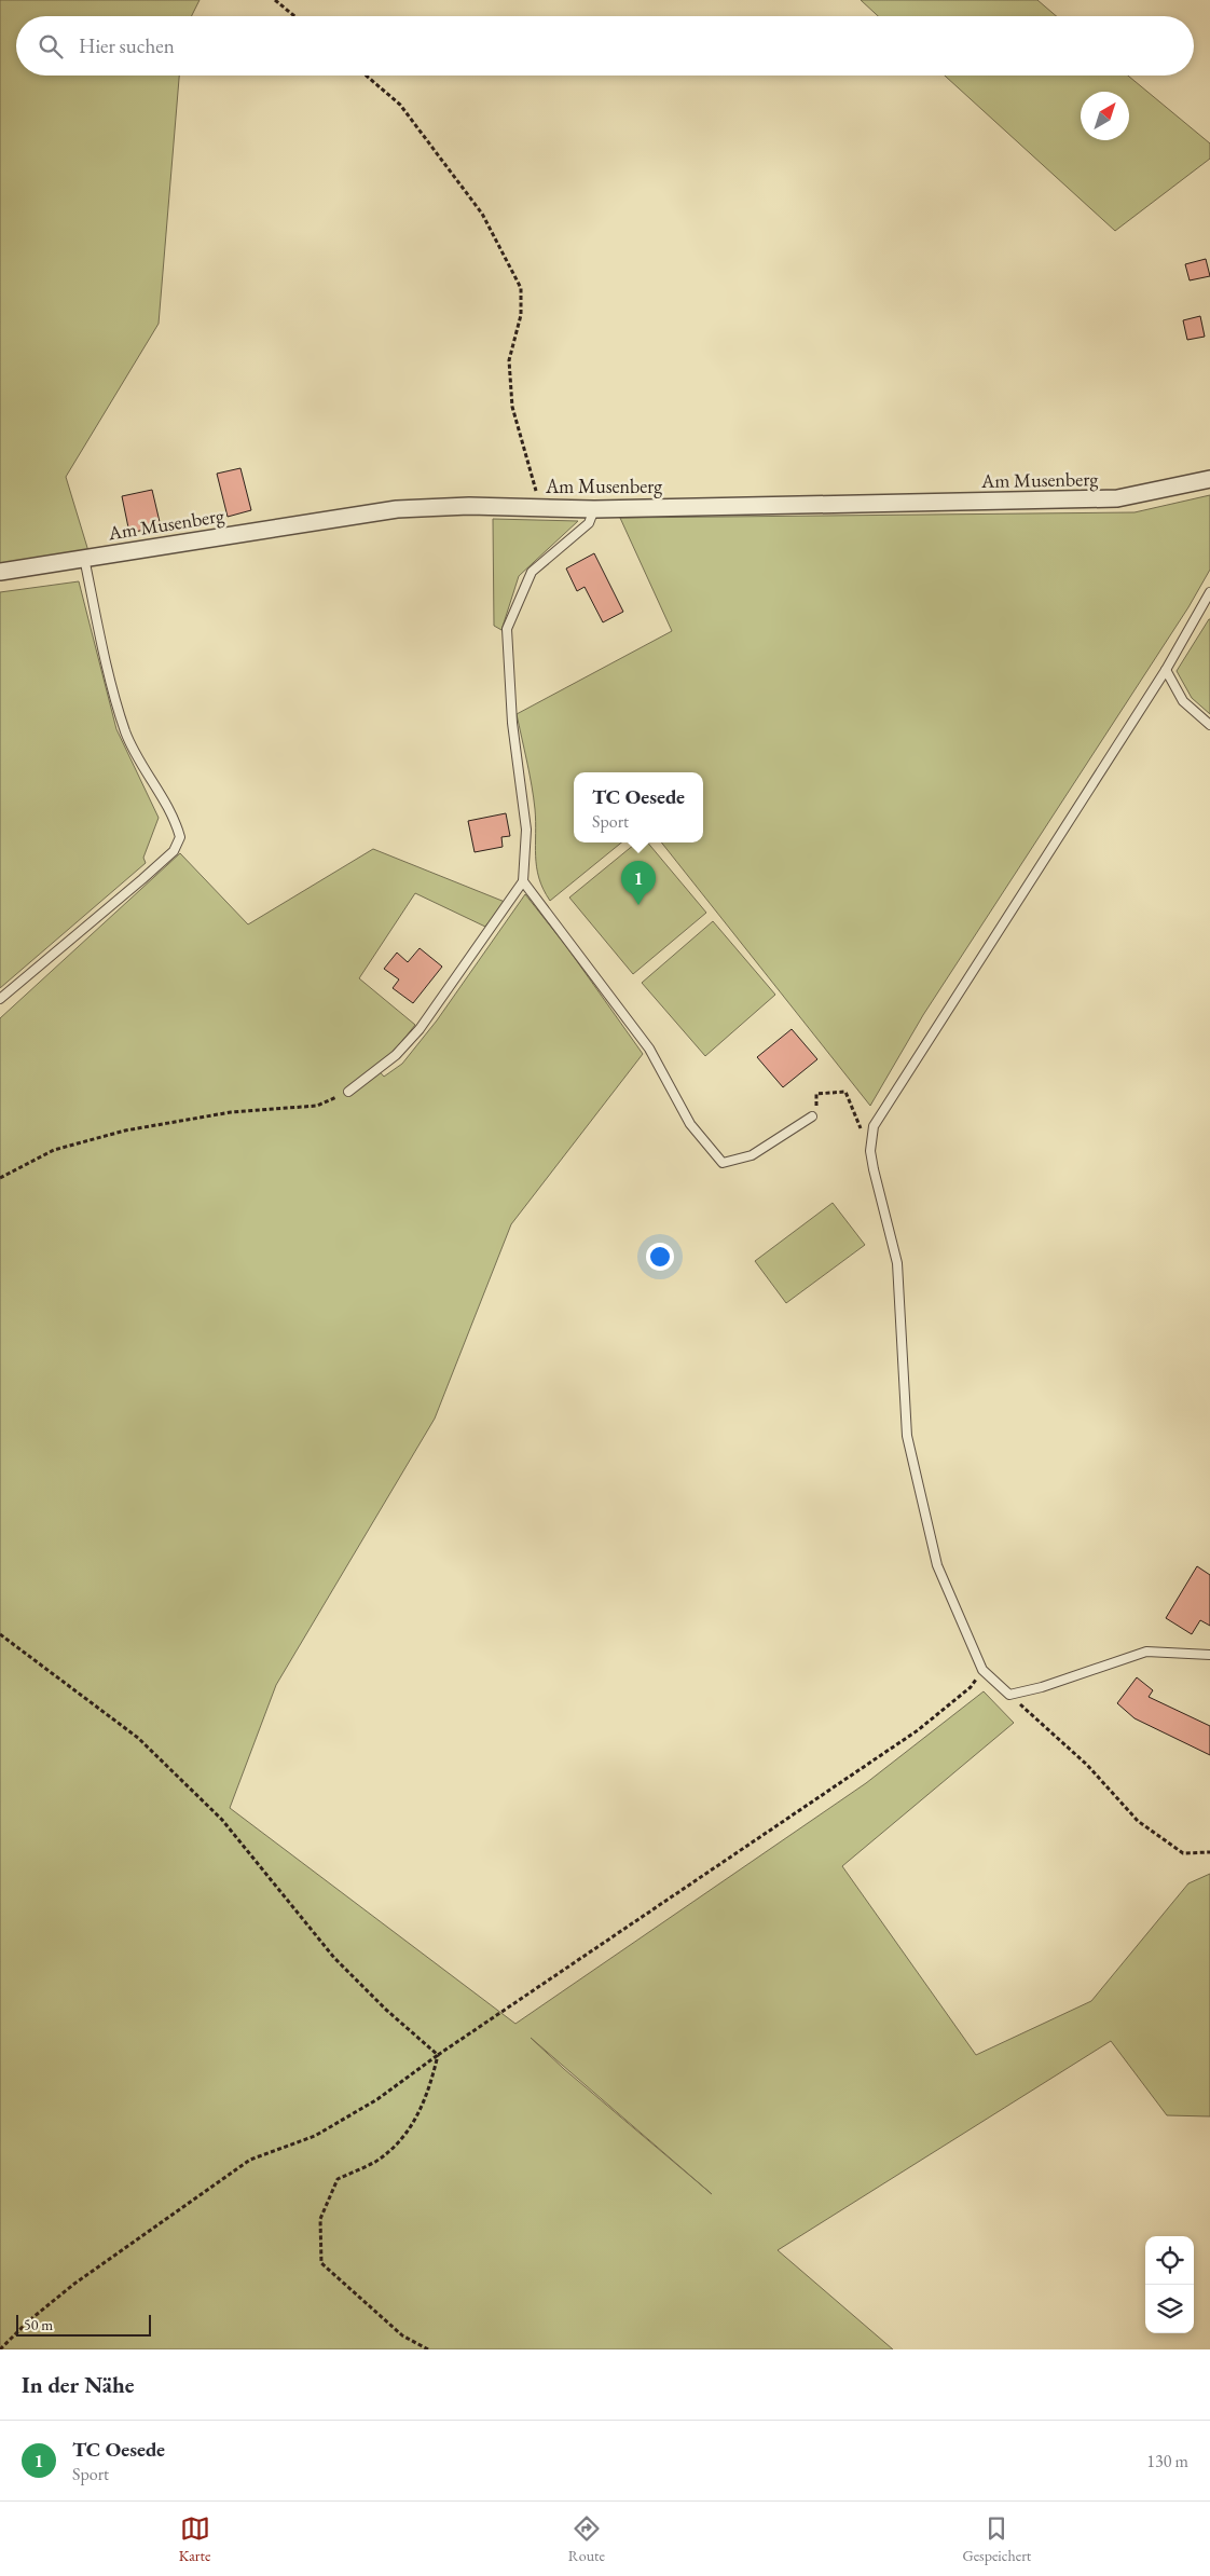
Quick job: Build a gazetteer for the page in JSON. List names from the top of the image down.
{
  "streets": {
    "street": ["Am Musenberg"]
  },
  "scale_bar": "50 m",
  "north": "top right",
  "page": {
    "search": "Hier suchen",
    "popup": ["TC Oesede", "Sport"],
    "pins": "1",
    "scale": "50 m",
    "heading": "In der Nähe",
    "list": [
      {
        "mark": "1",
        "name": "TC Oesede",
        "note": "Sport",
        "value": "130 m"
      }
    ],
    "nav": ["Karte", "Route", "Gespeichert"]
  }
}
